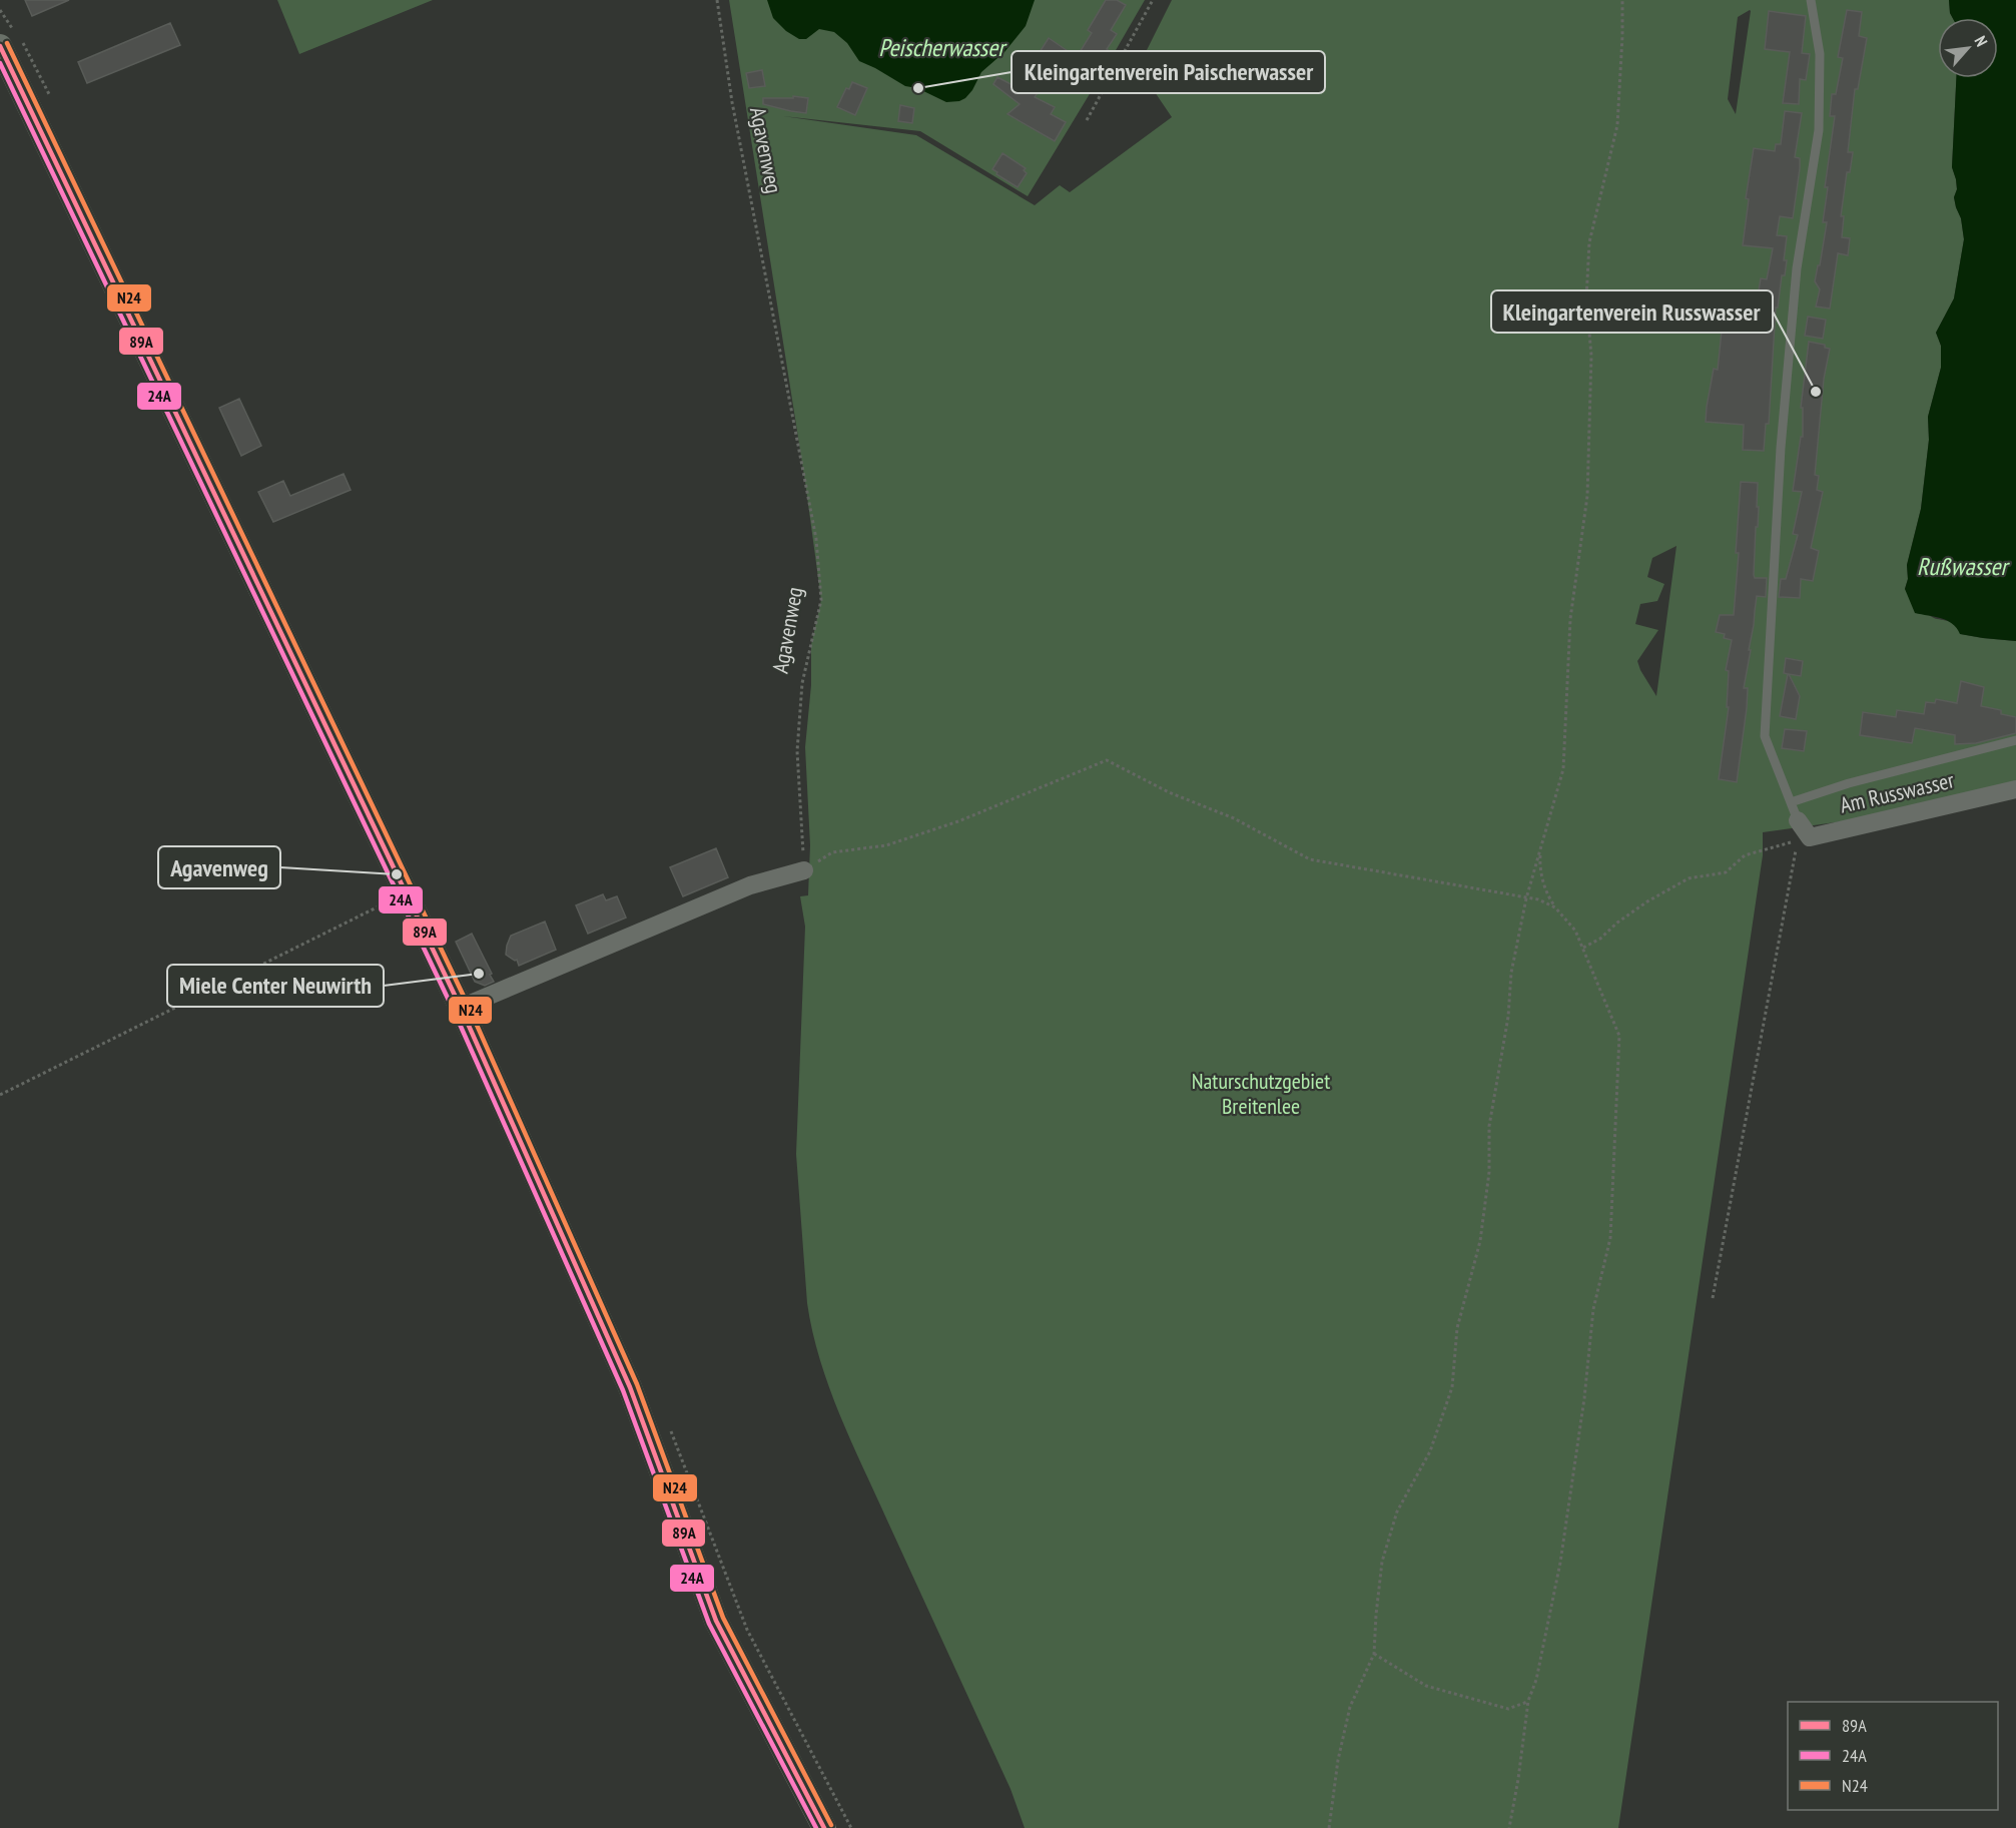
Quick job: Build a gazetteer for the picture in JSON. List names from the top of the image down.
{
  "streets": {
    "street": ["Am Russwasser"],
    "path": ["Agavenweg"]
  },
  "water": ["Peischerwasser", "Rußwasser"],
  "parks": ["Naturschutzgebiet Breitenlee"],
  "places": [
    "Kleingartenverein Paischerwasser",
    "Kleingartenverein Russwasser",
    "Agavenweg",
    "Miele Center Neuwirth"
  ],
  "lines": ["transit line N24", "transit line 89A", "transit line 24A"],
  "legend": ["89A", "24A", "N24"],
  "north": "top right"
}
